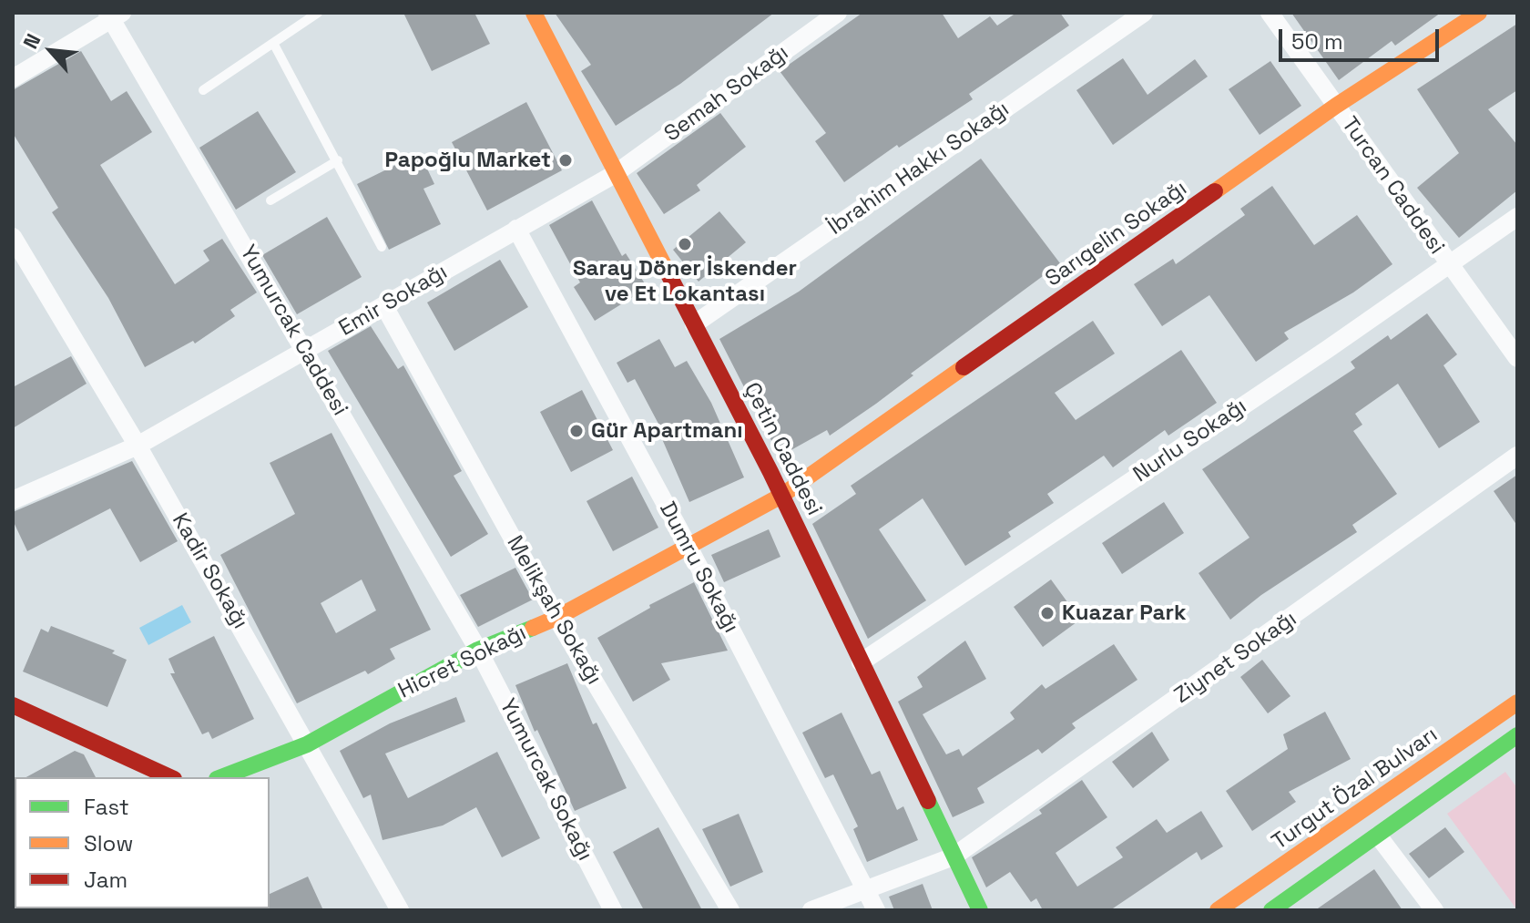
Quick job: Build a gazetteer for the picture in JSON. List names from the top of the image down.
{
  "streets": {
    "street": [
      "Semah Sokağı",
      "İbrahim Hakkı Sokağı",
      "Turcan Caddesi",
      "Sarıgelin Sokağı",
      "Emir Sokağı",
      "Yumurcak Caddesi",
      "Nurlu Sokağı",
      "Çetin Caddesi",
      "Dumru Sokağı",
      "Kadir Sokağı",
      "Melikşah Sokağı",
      "Ziynet Sokağı",
      "Hicret Sokağı",
      "Yumurcak Sokağı",
      "Turgut Özal Bulvarı"
    ]
  },
  "crossings": [
    ["Semah Sokağı", "Emir Sokağı"],
    ["Semah Sokağı", "Çetin Caddesi"],
    ["İbrahim Hakkı Sokağı", "Çetin Caddesi"],
    ["Turcan Caddesi", "Sarıgelin Sokağı"],
    ["Turcan Caddesi", "Nurlu Sokağı"],
    ["Sarıgelin Sokağı", "Çetin Caddesi"],
    ["Sarıgelin Sokağı", "Hicret Sokağı"],
    ["Emir Sokağı", "Yumurcak Caddesi"],
    ["Emir Sokağı", "Çetin Caddesi"],
    ["Emir Sokağı", "Dumru Sokağı"],
    ["Emir Sokağı", "Kadir Sokağı"],
    ["Emir Sokağı", "Melikşah Sokağı"],
    ["Yumurcak Caddesi", "Hicret Sokağı"],
    ["Yumurcak Caddesi", "Yumurcak Sokağı"],
    ["Nurlu Sokağı", "Çetin Caddesi"],
    ["Çetin Caddesi", "Ziynet Sokağı"],
    ["Çetin Caddesi", "Hicret Sokağı"],
    ["Dumru Sokağı", "Ziynet Sokağı"],
    ["Dumru Sokağı", "Hicret Sokağı"],
    ["Kadir Sokağı", "Hicret Sokağı"],
    ["Melikşah Sokağı", "Hicret Sokağı"],
    ["Hicret Sokağı", "Yumurcak Sokağı"]
  ],
  "places": [
    "Papoğlu Market",
    "Saray Döner İskender ve Et Lokantası",
    "Gür Apartmanı",
    "Kuazar Park"
  ],
  "legend": ["Fast", "Slow", "Jam"],
  "scale_bar": "50 m",
  "north": "top left"
}
